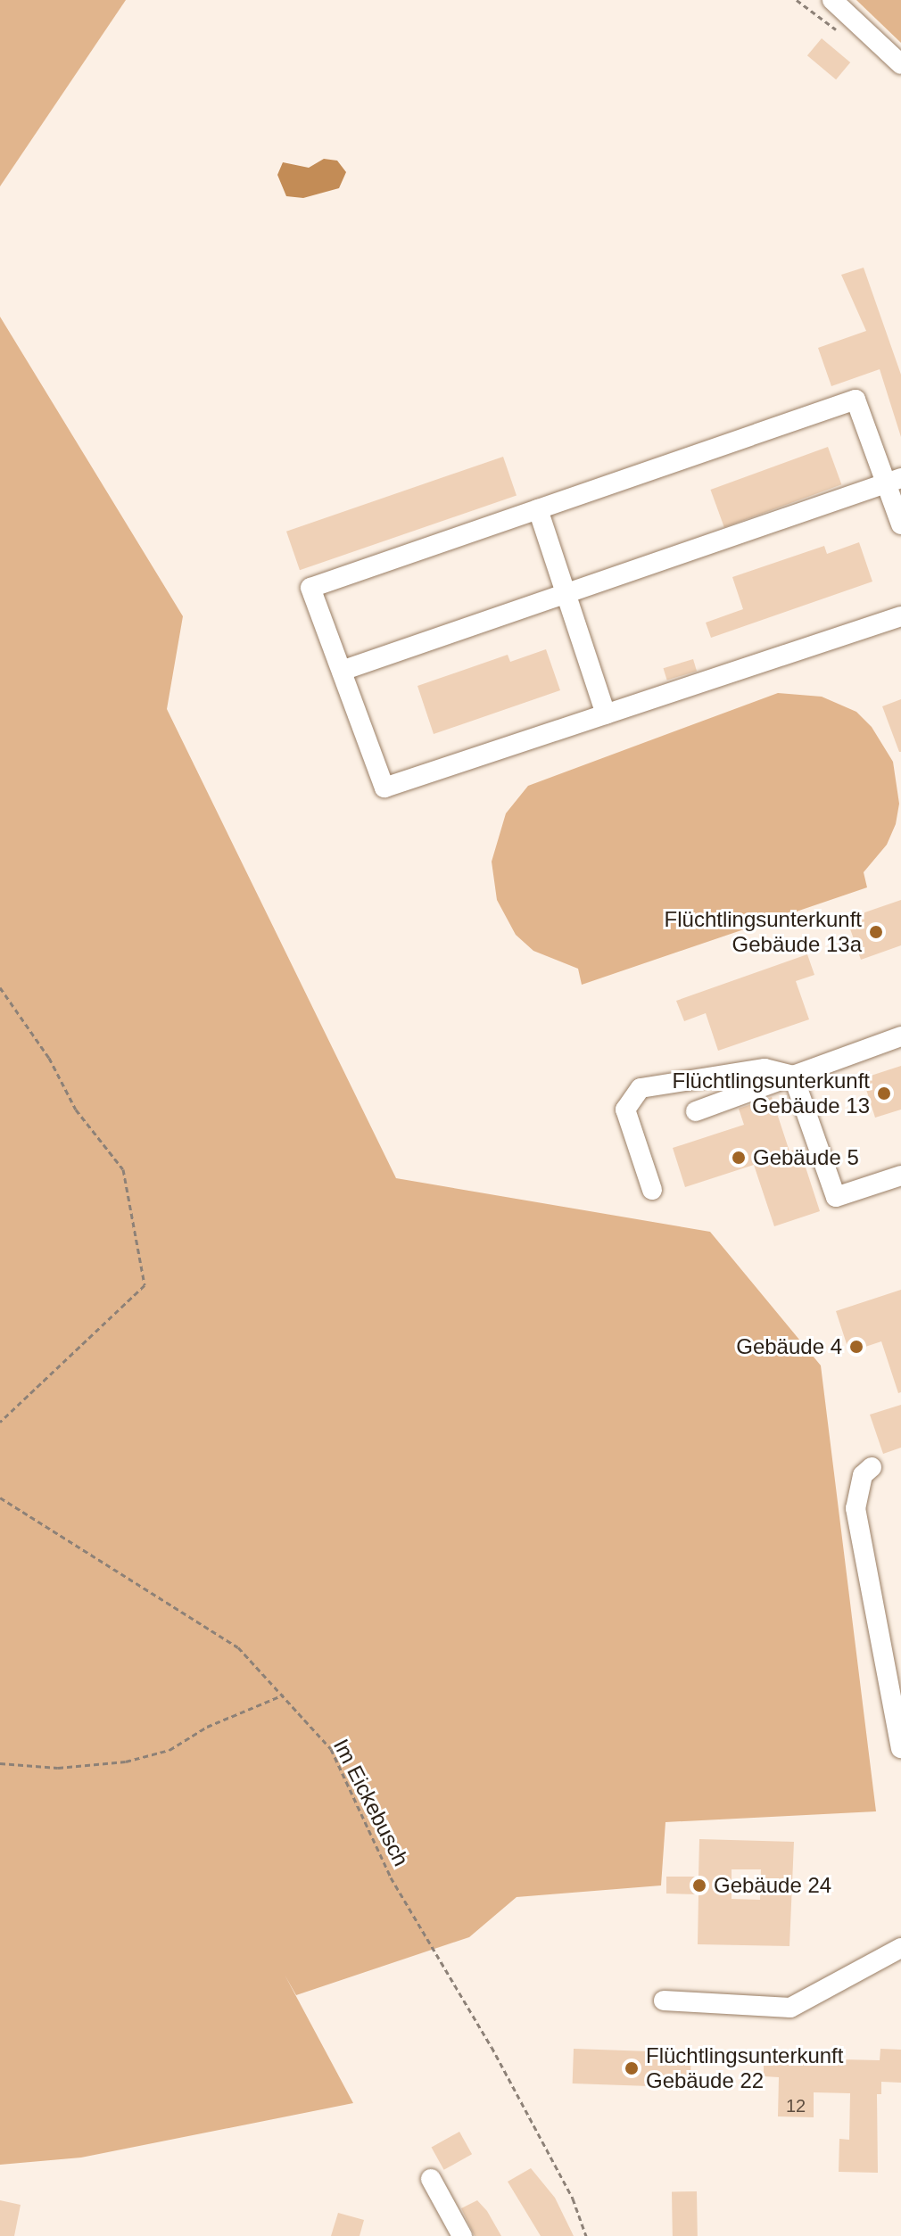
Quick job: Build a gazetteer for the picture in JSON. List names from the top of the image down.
{
  "streets": {
    "path": ["Im Eickebusch"]
  },
  "places": [
    "Flüchtlingsunterkunft Gebäude 13a",
    "Flüchtlingsunterkunft Gebäude 13",
    "Gebäude 5",
    "Gebäude 4",
    "Gebäude 24",
    "Flüchtlingsunterkunft Gebäude 22"
  ],
  "house_numbers": ["12"]
}
